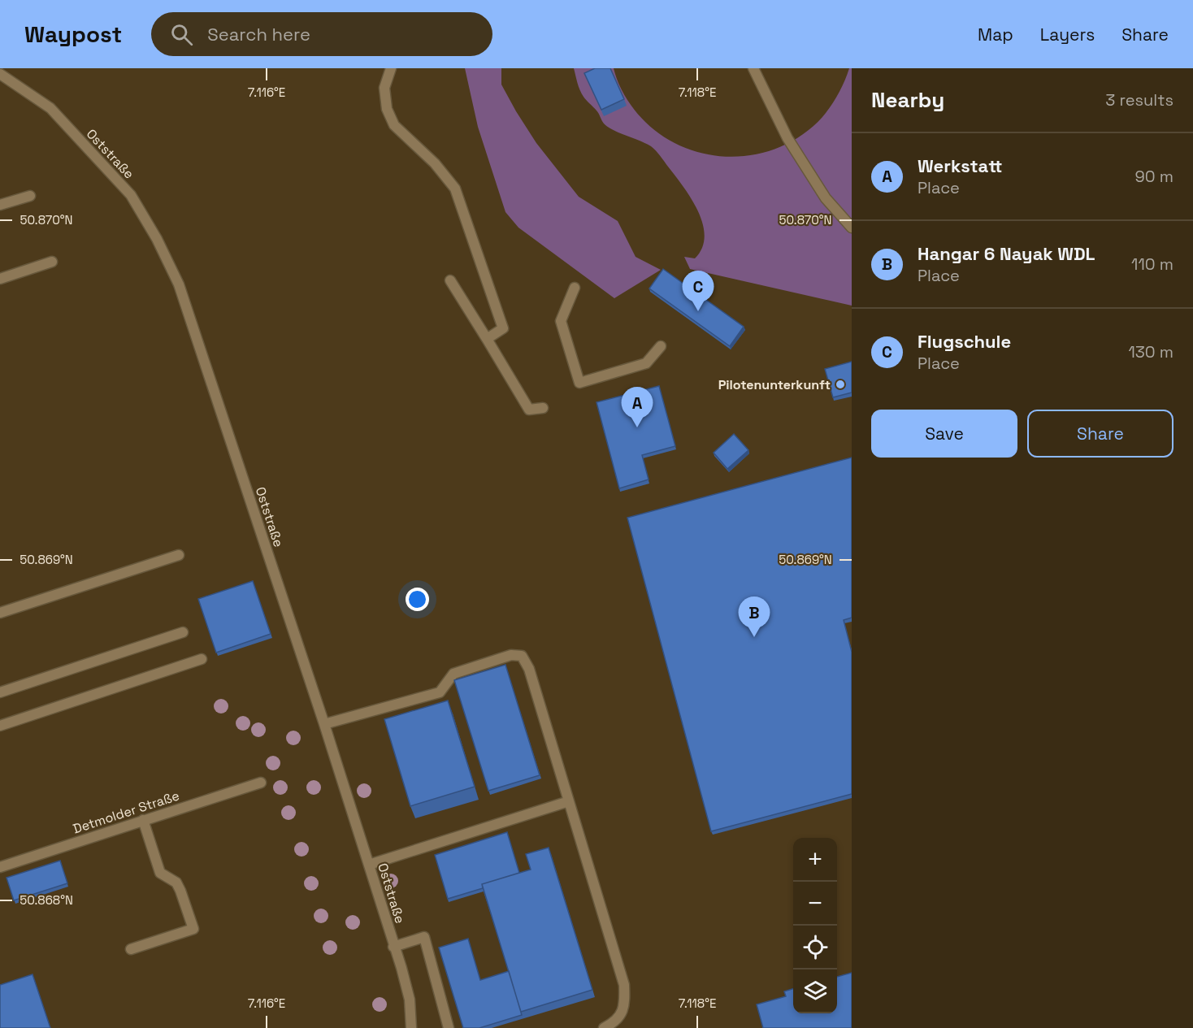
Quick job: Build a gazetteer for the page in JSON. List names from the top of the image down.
{
  "streets": {
    "lane": ["Oststraße", "Detmolder Straße"]
  },
  "places": ["Pilotenunterkunft"],
  "page": {
    "header": "Waypost",
    "search": "Search here",
    "nav": ["Map", "Layers", "Share"],
    "heading": ["Nearby", "3 results"],
    "list": [
      {
        "mark": "A",
        "name": "Werkstatt",
        "note": "Place",
        "value": "90 m"
      },
      {
        "mark": "B",
        "name": "Hangar 6 Nayak WDL",
        "note": "Place",
        "value": "110 m"
      },
      {
        "mark": "C",
        "name": "Flugschule",
        "note": "Place",
        "value": "130 m"
      }
    ],
    "pins": ["C", "A", "B"],
    "buttons": ["Save", "Share"],
    "map_buttons": ["+", "−"]
  },
  "coordinates": [
    "7.116°E",
    "7.118°E",
    "50.870°N",
    "50.869°N",
    "50.868°N"
  ]
}
